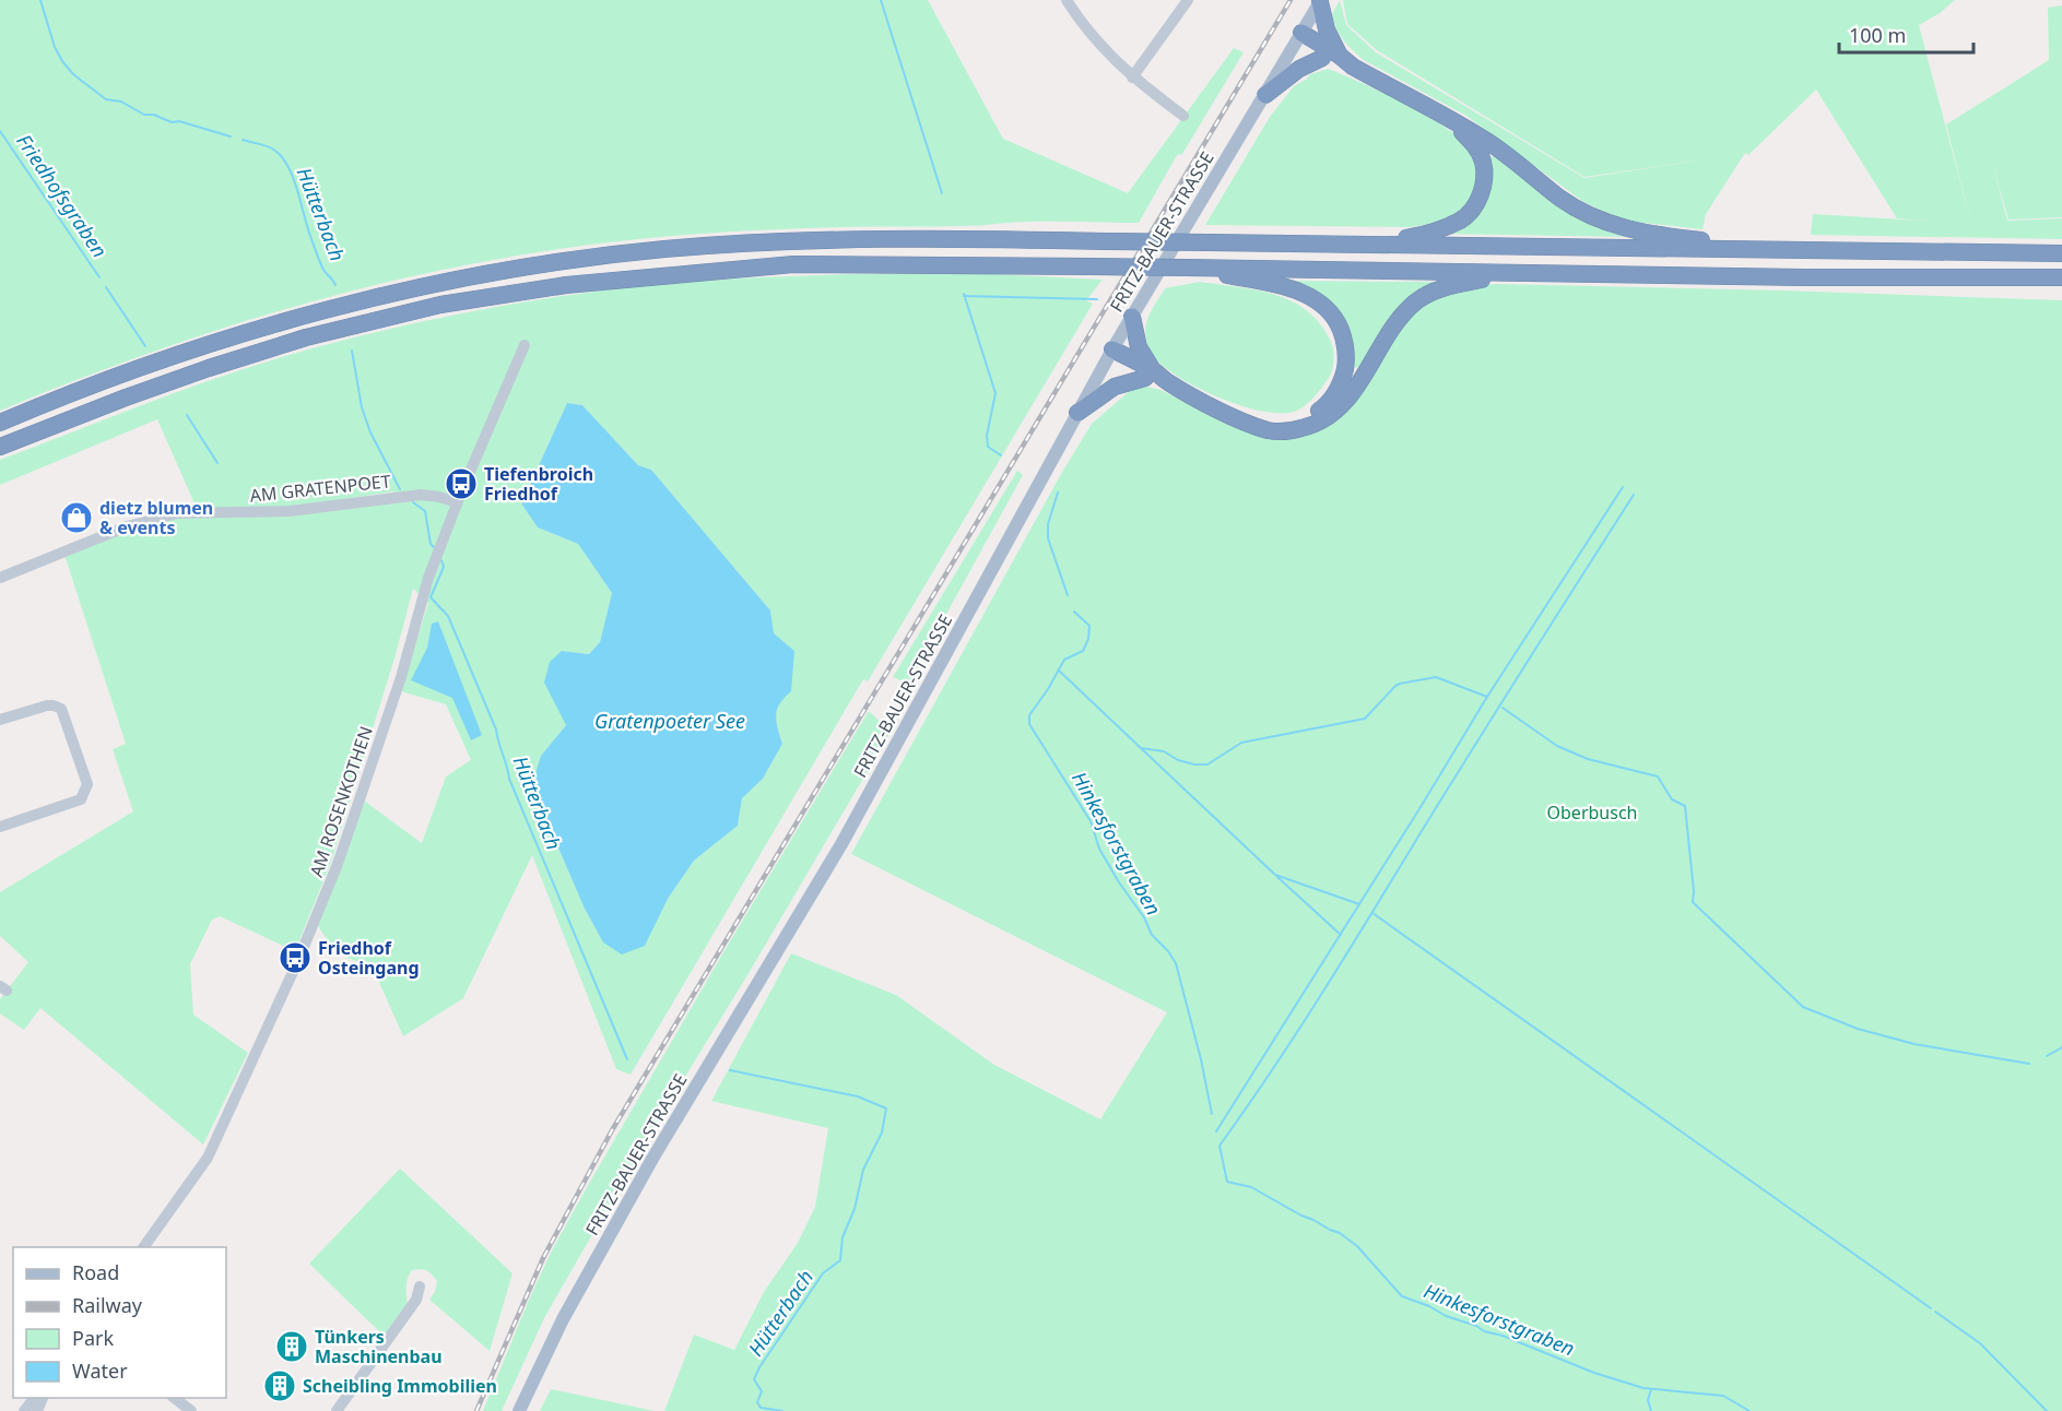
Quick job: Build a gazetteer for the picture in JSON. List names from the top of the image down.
{
  "streets": {
    "main road": ["FRITZ-BAUER-STRASSE"],
    "street": ["AM GRATENPOET", "AM ROSENKOTHEN"]
  },
  "crossings": [
    ["AM GRATENPOET", "AM ROSENKOTHEN"]
  ],
  "water": [
    "Friedhofsgraben",
    "Hütterbach",
    "Gratenpoeter See",
    "Hinkesforstgraben"
  ],
  "parks": ["Oberbusch"],
  "places": {
    "bus stop": ["Tiefenbroich Friedhof", "Friedhof Osteingang"],
    "shop": ["dietz blumen & events"],
    "building": ["Tünkers Maschinenbau", "Scheibling Immobilien"]
  },
  "legend": [
    "Road",
    "Railway",
    "Park",
    "Water"
  ],
  "scale_bar": "100 m"
}
